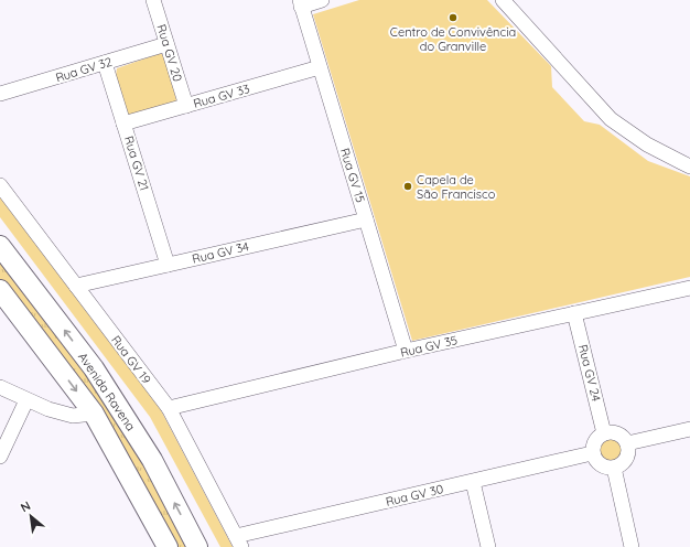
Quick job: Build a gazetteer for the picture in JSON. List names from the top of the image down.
{
  "streets": {
    "main road": ["Avenida Ravena"],
    "street": [
      "Rua GV 20",
      "Rua GV 32",
      "Rua GV 33",
      "Rua GV 21",
      "Rua GV 15",
      "Rua GV 34",
      "Rua GV 35",
      "Rua GV 19",
      "Rua GV 24",
      "Rua GV 30"
    ]
  },
  "crossings": [
    ["Rua GV 20", "Rua GV 32"],
    ["Rua GV 20", "Rua GV 33"],
    ["Rua GV 32", "Rua GV 21"],
    ["Rua GV 33", "Rua GV 21"],
    ["Rua GV 33", "Rua GV 15"],
    ["Rua GV 21", "Rua GV 34"],
    ["Rua GV 15", "Rua GV 34"],
    ["Rua GV 15", "Rua GV 35"],
    ["Rua GV 34", "Rua GV 19"],
    ["Rua GV 35", "Rua GV 19"],
    ["Rua GV 35", "Rua GV 24"],
    ["Rua GV 19", "Rua GV 30"],
    ["Rua GV 24", "Rua GV 30"]
  ],
  "places": ["Centro de Convivência do Granville", "Capela de São Francisco"],
  "north": "top left"
}
